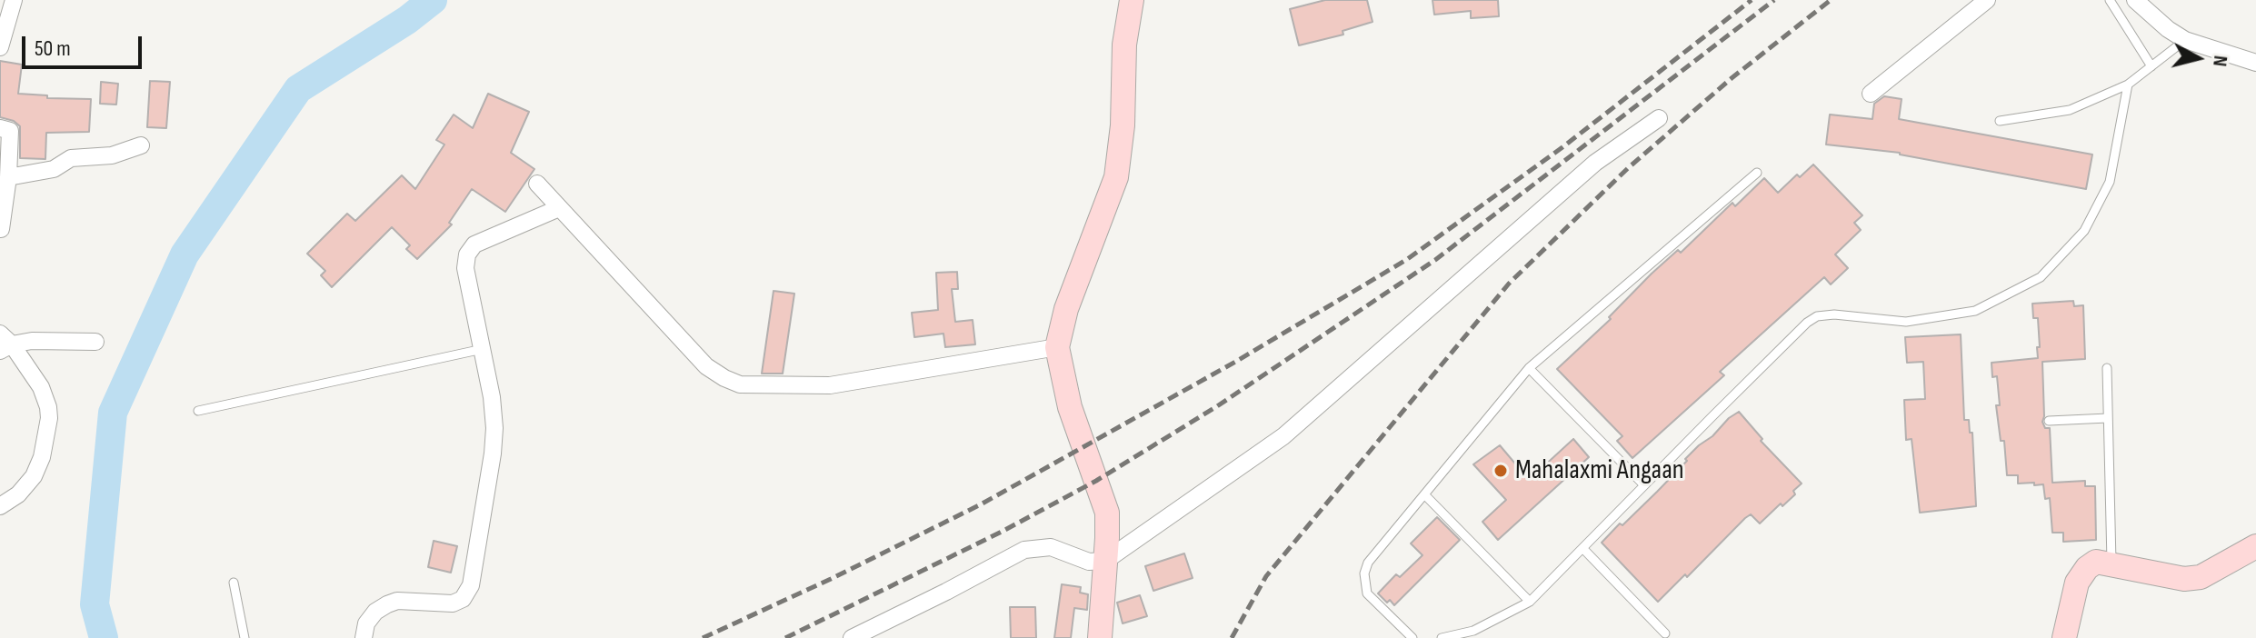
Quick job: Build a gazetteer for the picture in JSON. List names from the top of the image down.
{
  "places": ["Mahalaxmi Angaan"],
  "scale_bar": "50 m",
  "north": "right"
}
